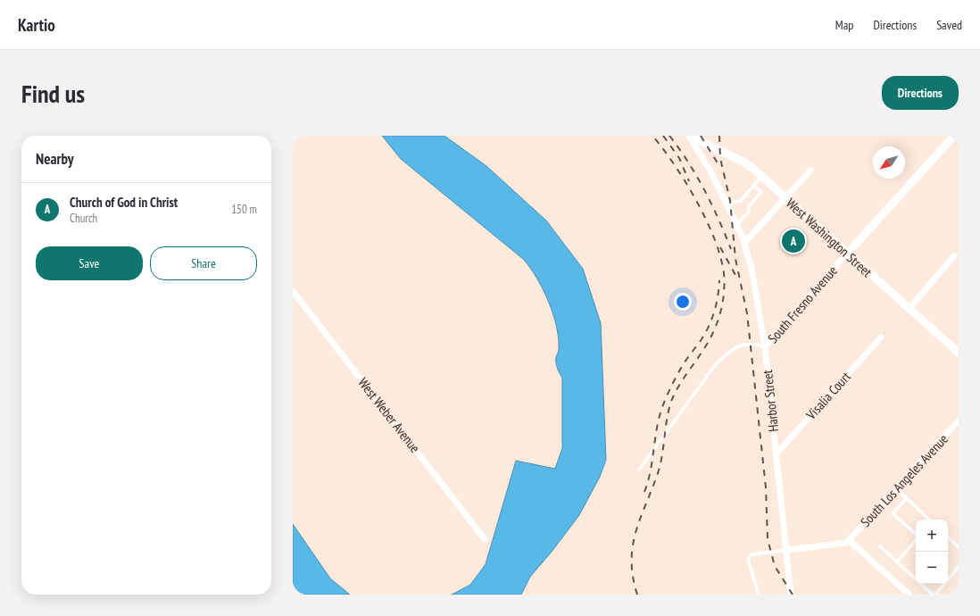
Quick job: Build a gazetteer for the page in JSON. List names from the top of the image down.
{
  "streets": {
    "street": [
      "West Washington Street",
      "South Fresno Avenue",
      "Visalia Court",
      "Harbor Street",
      "West Weber Avenue",
      "South Los Angeles Avenue"
    ]
  },
  "crossings": [
    ["West Washington Street", "South Fresno Avenue"],
    ["South Fresno Avenue", "Harbor Street"],
    ["Visalia Court", "Harbor Street"]
  ],
  "north": "bottom left",
  "page": {
    "header": "Kartio",
    "nav": ["Map", "Directions", "Saved"],
    "buttons": [
      "Directions",
      ["Save", "Share"]
    ],
    "title": "Find us",
    "heading": "Nearby",
    "list": [
      {
        "mark": "A",
        "name": "Church of God in Christ",
        "note": "Church",
        "value": "150 m"
      }
    ],
    "pins": "A",
    "map_buttons": ["+", "−"]
  }
}
